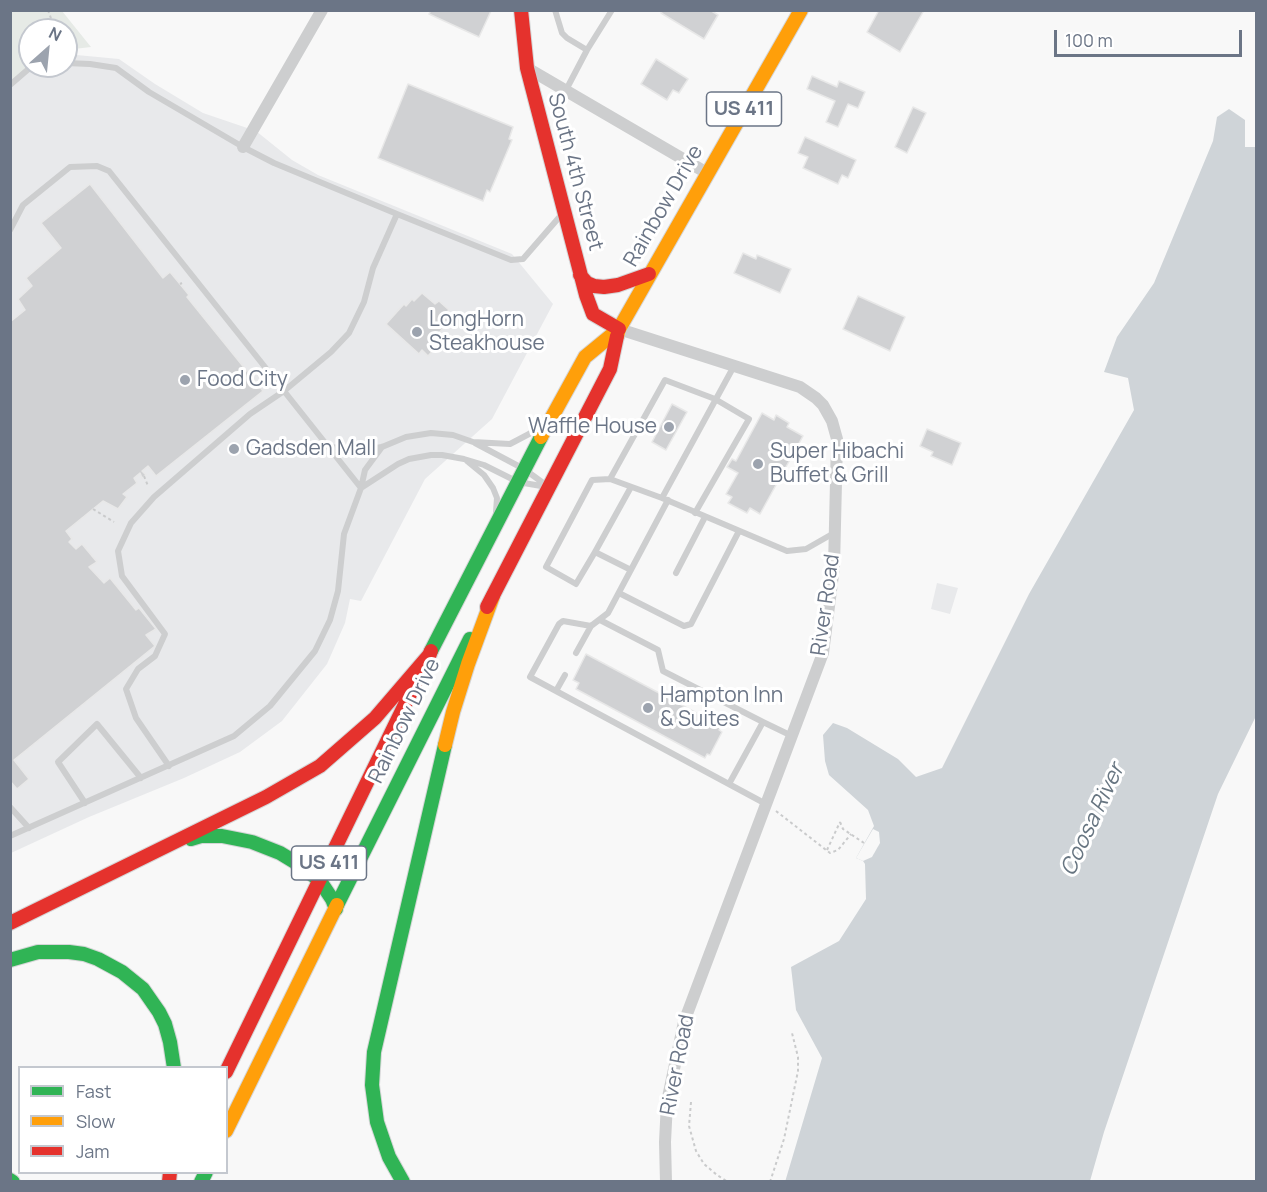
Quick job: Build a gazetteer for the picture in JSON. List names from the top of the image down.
{
  "streets": {
    "main road": ["US 411", "South 4th Street", "Rainbow Drive"],
    "street": ["River Road"]
  },
  "crossings": [
    ["South 4th Street", "Rainbow Drive"],
    ["South 4th Street", "River Road"],
    ["Rainbow Drive", "River Road"]
  ],
  "water": ["Coosa River"],
  "places": [
    "LongHorn Steakhouse",
    "Food City",
    "Waffle House",
    "Gadsden Mall",
    "Super Hibachi Buffet & Grill",
    "Hampton Inn & Suites"
  ],
  "legend": ["Fast", "Slow", "Jam"],
  "scale_bar": "100 m",
  "north": "top right"
}
